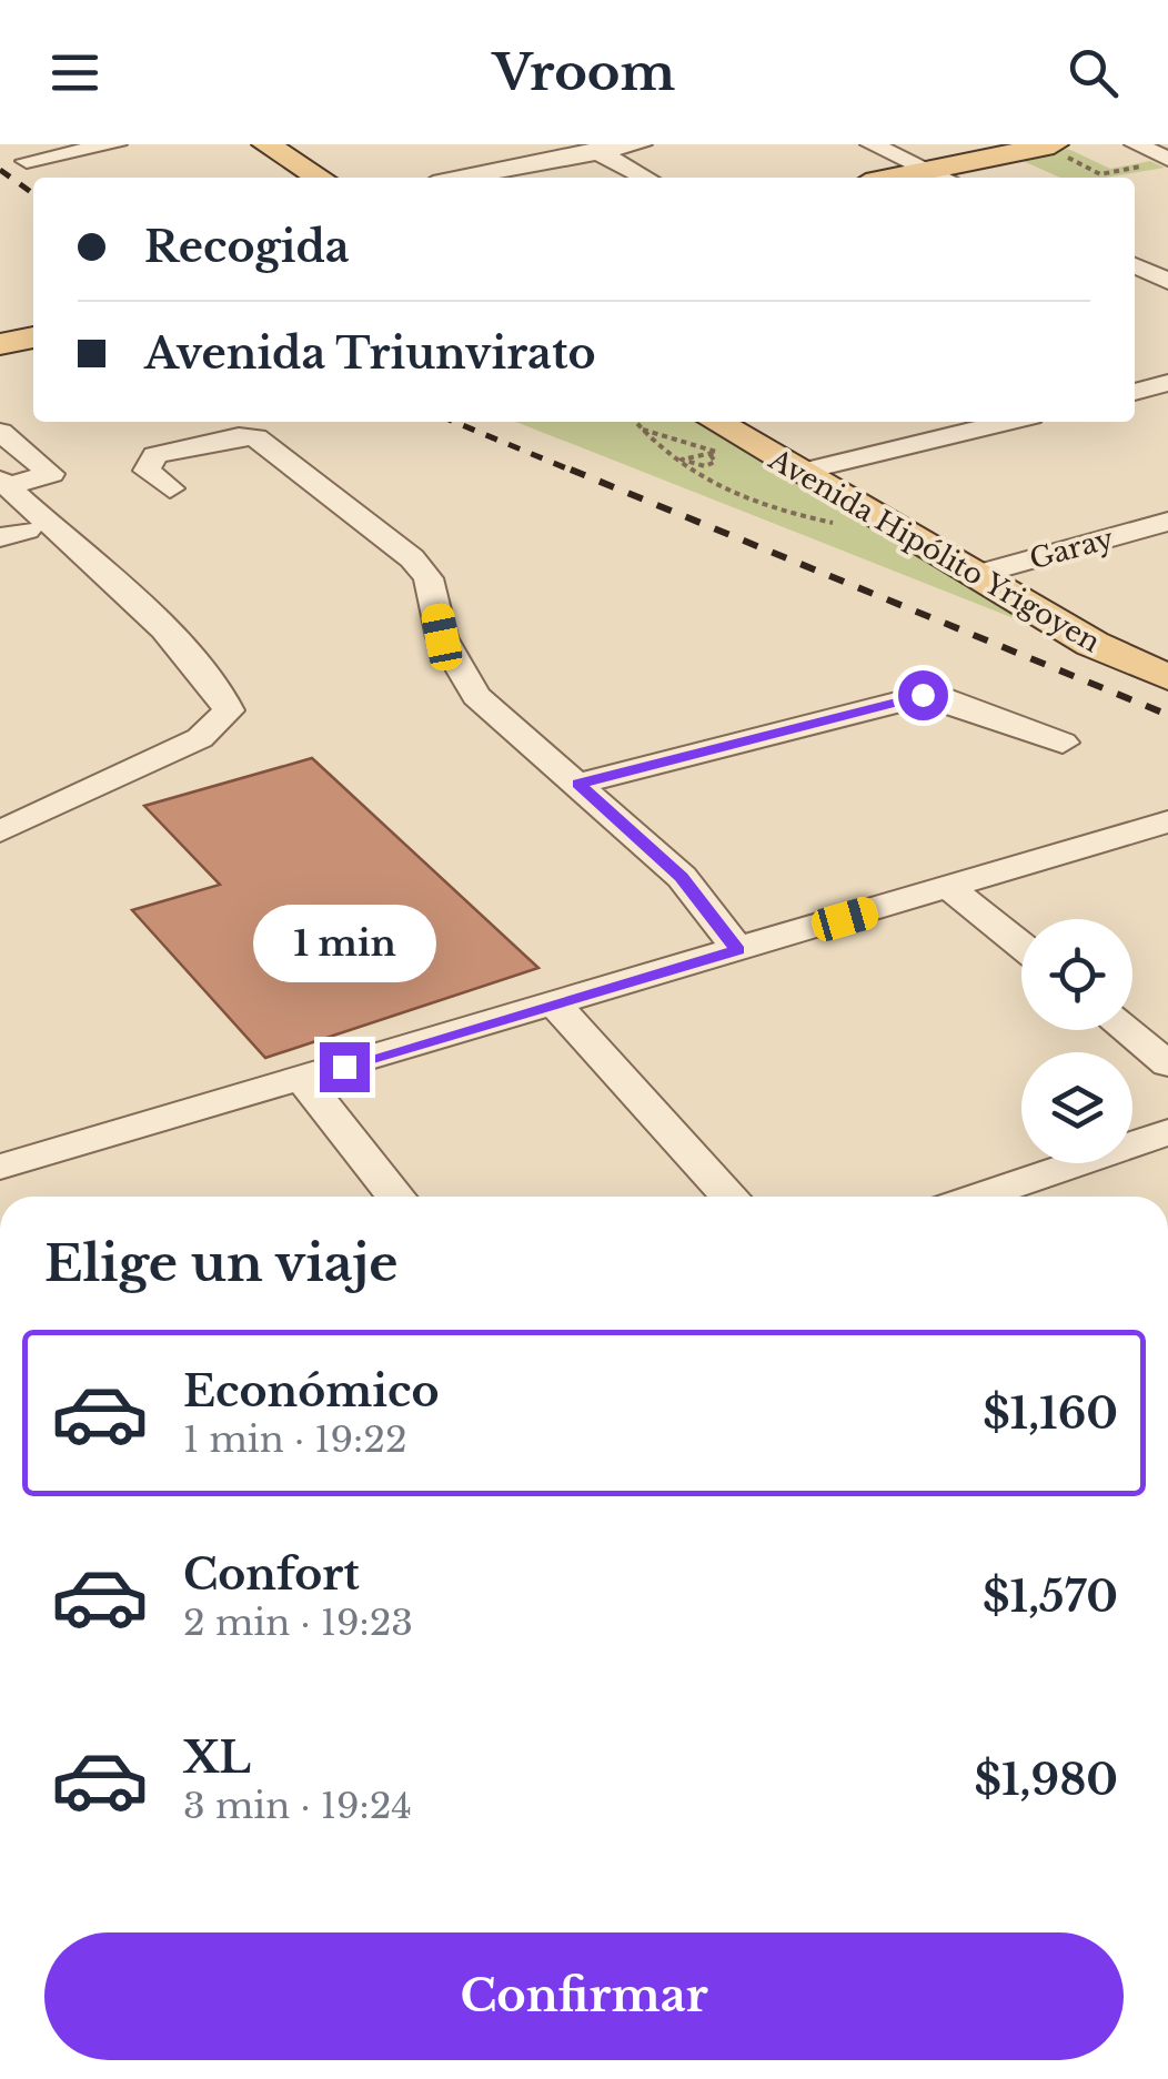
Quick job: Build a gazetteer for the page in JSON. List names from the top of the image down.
{
  "streets": {
    "main road": ["Avenida Hipólito Yrigoyen"],
    "street": ["Garay"]
  },
  "crossings": [
    ["Garay", "Avenida Hipólito Yrigoyen"]
  ],
  "page": {
    "header": "Vroom",
    "banner": ["Recogida", "Avenida Triunvirato"],
    "bubble": "1 min",
    "heading": "Elige un viaje",
    "list": [
      {
        "name": "Económico",
        "note": "1 min · 19:22",
        "value": "$1,160"
      },
      {
        "name": "Confort",
        "note": "2 min · 19:23",
        "value": "$1,570"
      },
      {
        "name": "XL",
        "note": "3 min · 19:24",
        "value": "$1,980"
      }
    ],
    "buttons": "Confirmar"
  }
}
